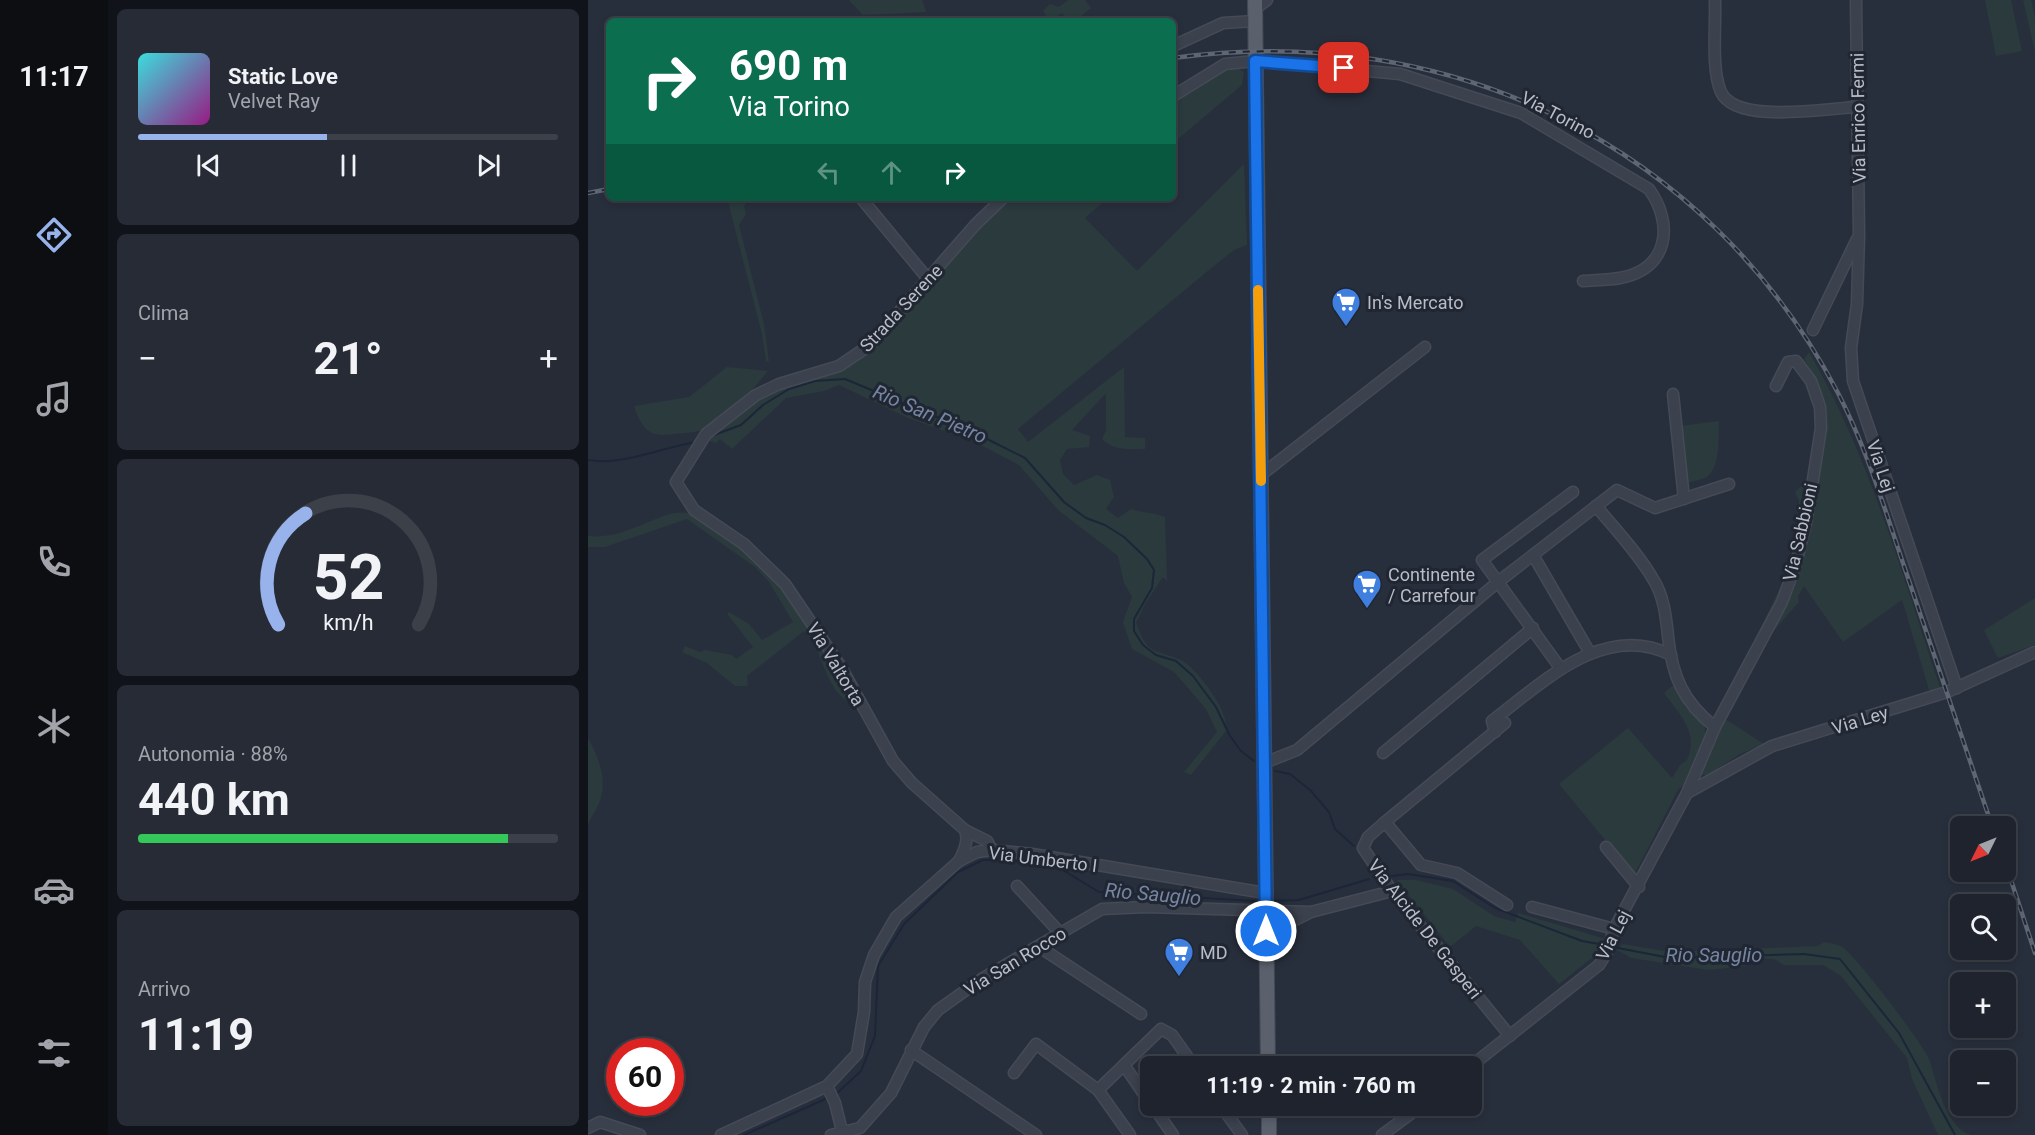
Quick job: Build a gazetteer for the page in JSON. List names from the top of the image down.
{
  "streets": {
    "street": [
      "Via Torino",
      "Via Enrico Fermi",
      "Strada Serene",
      "Via Lej",
      "Via Sabbioni",
      "Via Valtorta",
      "Via Ley",
      "Via Umberto I",
      "Via Alcide De Gasperi",
      "Via San Rocco"
    ]
  },
  "crossings": [
    ["Via Enrico Fermi", "Via Lej"],
    ["Strada Serene", "Via Valtorta"],
    ["Via Lej", "Via Sabbioni"],
    ["Via Lej", "Via Ley"],
    ["Via Lej", "Via Alcide De Gasperi"],
    ["Via Valtorta", "Via Umberto I"]
  ],
  "water": ["Rio San Pietro", "Rio Sauglio"],
  "places": {
    "supermarket": ["In's Mercato", "Continente / Carrefour", "MD"]
  },
  "north": "bottom left",
  "page": {
    "tabs": "11:17",
    "turn": ["690 m", "Via Torino"],
    "song": ["Static Love", "Velvet Ray"],
    "tile": [
      "Clima",
      ["Autonomia · 88%", "440 km"],
      ["Arrivo", "11:19"]
    ],
    "heat": ["−", "21°", "+"],
    "map_buttons": ["+", "−"],
    "limit": "60",
    "trip": "11:19 · 2 min · 760 m",
    "gauge": ["52", "km/h"]
  }
}
